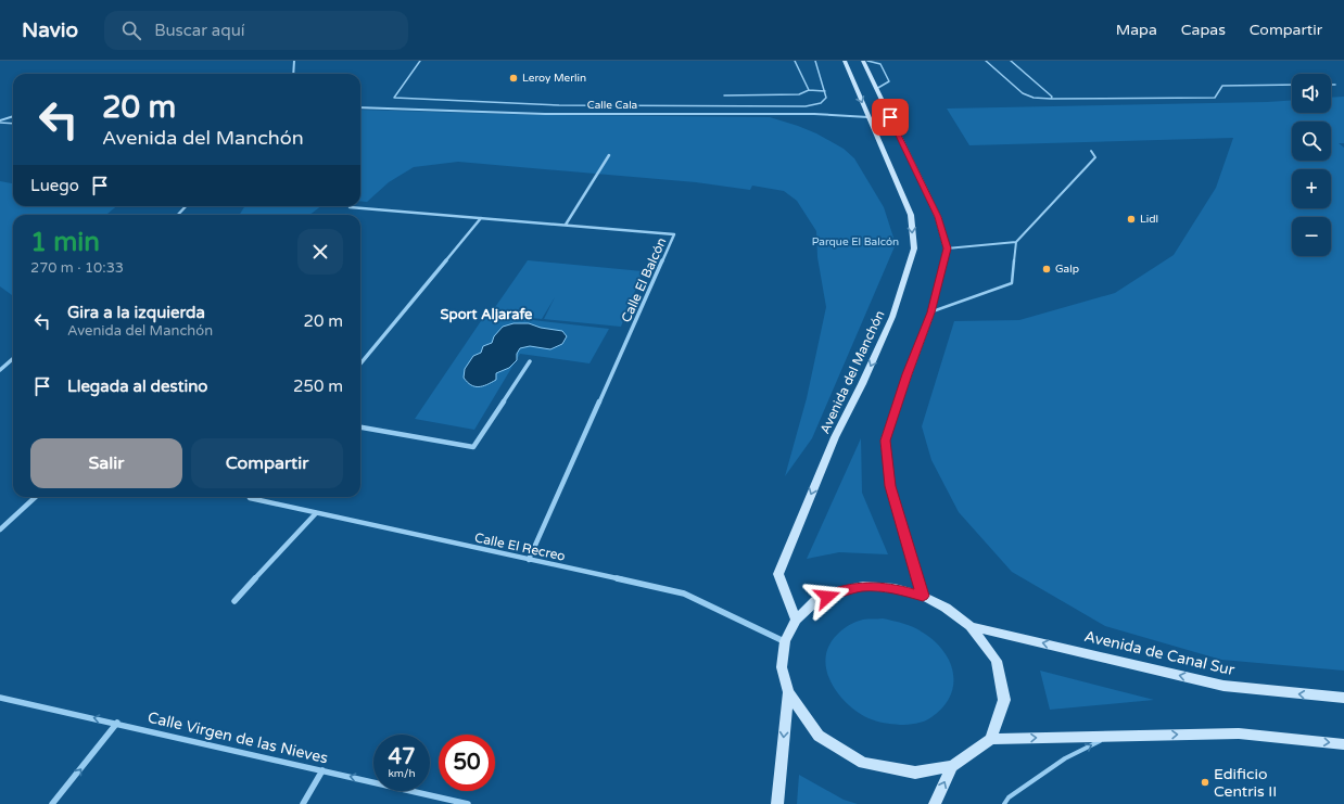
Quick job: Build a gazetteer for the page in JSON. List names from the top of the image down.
{
  "streets": {
    "main road": ["Avenida del Manchón", "Avenida de Canal Sur"],
    "street": [
      "Calle Cala",
      "Calle El Balcón",
      "Calle El Recreo",
      "Calle Virgen de las Nieves"
    ]
  },
  "crossings": [
    ["Calle Cala", "Avenida del Manchón"],
    ["Calle El Balcón", "Calle El Recreo"]
  ],
  "one_way": ["Calle Virgen de las Nieves"],
  "districts": ["Sport Aljarafe"],
  "parks": ["Parque El Balcón"],
  "places": [
    "Leroy Merlin",
    "Lidl",
    "Galp",
    "Edificio Centris II"
  ],
  "page": {
    "header": "Navio",
    "search": "Buscar aquí",
    "nav": ["Mapa", "Capas", "Compartir"],
    "map_buttons": ["+", "−"],
    "turn": ["20 m", "Avenida del Manchón"],
    "then": "Luego",
    "heading": ["1 min", "270 m · 10:33"],
    "list": [
      {
        "name": "Gira a la izquierda",
        "note": "Avenida del Manchón",
        "value": "20 m"
      },
      {
        "name": "Llegada al destino",
        "value": "250 m"
      }
    ],
    "buttons": ["Salir", "Compartir"],
    "speed": "47 km/h",
    "limit": "50"
  }
}
